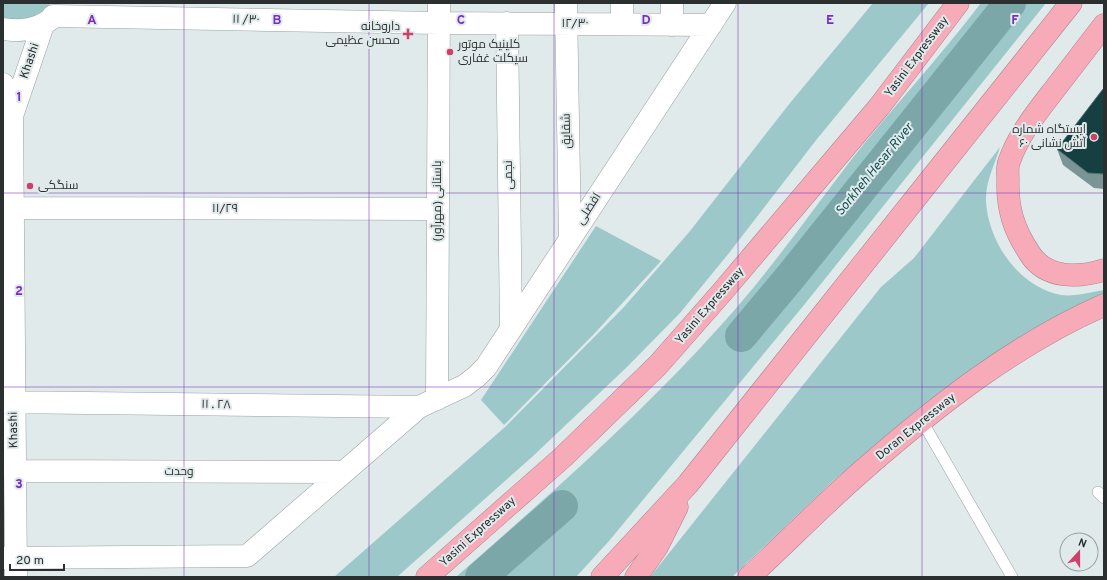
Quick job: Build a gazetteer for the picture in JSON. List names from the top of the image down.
{
  "streets": {
    "highway": ["Yasini Expressway", "Doran Expressway"],
    "street": [
      "۱۱ /۳۰",
      "۱۲/۳۰",
      "Khashi",
      "شقایق",
      "نجمی",
      "باستانی (مهرآور)",
      "۱۱/۲۹",
      "افضلی",
      "۱۱ . ۲۸",
      "وحدت"
    ]
  },
  "crossings": [
    ["۱۱ /۳۰", "۱۲/۳۰"],
    ["۱۱ /۳۰", "Khashi"],
    ["۱۱ /۳۰", "باستانی (مهرآور)"],
    ["۱۲/۳۰", "شقایق"],
    ["۱۲/۳۰", "نجمی"],
    ["۱۲/۳۰", "باستانی (مهرآور)"],
    ["۱۲/۳۰", "افضلی"],
    ["Khashi", "۱۱/۲۹"],
    ["Khashi", "۱۱ . ۲۸"],
    ["Khashi", "وحدت"],
    ["شقایق", "افضلی"],
    ["نجمی", "افضلی"],
    ["باستانی (مهرآور)", "۱۱/۲۹"],
    ["باستانی (مهرآور)", "افضلی"],
    ["باستانی (مهرآور)", "۱۱ . ۲۸"],
    ["افضلی", "۱۱ . ۲۸"]
  ],
  "water": ["Sorkheh Hesar River"],
  "places": {
    "health": ["داروخانه محسن عظیمی"],
    "other": ["کلینیک موتور سیکلت غفاری", "ایستگاه شماره ۶۰ آتش نشانی", "سنگکی"]
  },
  "scale_bar": "20 m",
  "north": "top",
  "grid": {
    "columns": [
      "A",
      "B",
      "C",
      "D",
      "E",
      "F"
    ],
    "rows": ["1", "2", "3"]
  }
}
